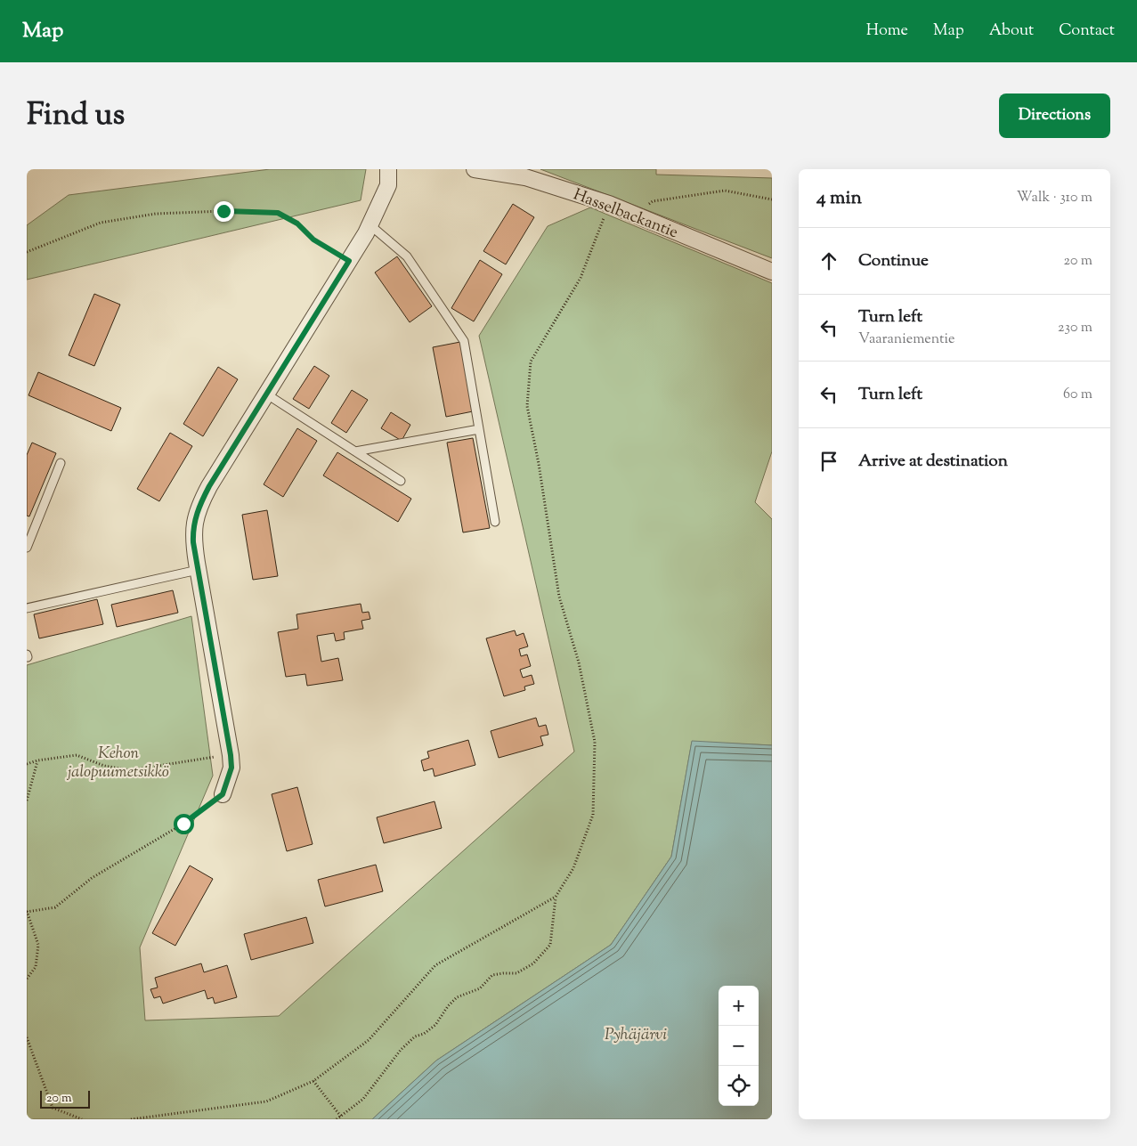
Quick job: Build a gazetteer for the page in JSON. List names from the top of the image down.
{
  "streets": {
    "street": ["Hasselbackantie"]
  },
  "water": ["Pyhäjärvi"],
  "parks": ["Kehon jalopuumetsikkö"],
  "scale_bar": "20 m",
  "page": {
    "header": "Map",
    "nav": [
      "Home",
      "Map",
      "About",
      "Contact"
    ],
    "title": "Find us",
    "buttons": "Directions",
    "heading": ["4 min", "Walk · 310 m"],
    "list": [
      ["Continue", "20 m"],
      ["Turn left", "Vaaraniementie", "230 m"],
      ["Turn left", "60 m"],
      "Arrive at destination"
    ],
    "map_buttons": ["+", "−"],
    "scale": "20 m"
  }
}
